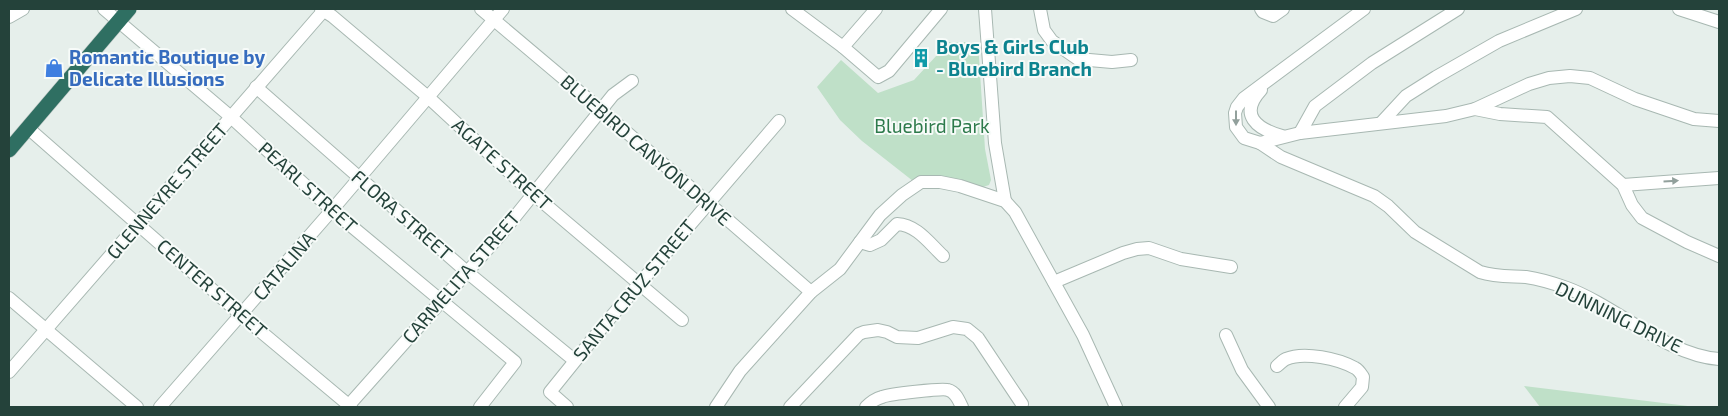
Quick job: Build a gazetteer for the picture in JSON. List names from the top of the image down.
{
  "streets": {
    "street": [
      "BLUEBIRD CANYON DRIVE",
      "AGATE STREET",
      "PEARL STREET",
      "GLENNEYRE STREET",
      "FLORA STREET",
      "CATALINA",
      "CARMELITA STREET",
      "CENTER STREET",
      "SANTA CRUZ STREET",
      "DUNNING DRIVE"
    ]
  },
  "crossings": [
    ["BLUEBIRD CANYON DRIVE", "CATALINA"],
    ["BLUEBIRD CANYON DRIVE", "CARMELITA STREET"],
    ["BLUEBIRD CANYON DRIVE", "SANTA CRUZ STREET"],
    ["AGATE STREET", "GLENNEYRE STREET"],
    ["AGATE STREET", "CATALINA"],
    ["AGATE STREET", "CARMELITA STREET"],
    ["AGATE STREET", "SANTA CRUZ STREET"],
    ["PEARL STREET", "GLENNEYRE STREET"],
    ["PEARL STREET", "CATALINA"],
    ["PEARL STREET", "CARMELITA STREET"],
    ["GLENNEYRE STREET", "FLORA STREET"],
    ["GLENNEYRE STREET", "CENTER STREET"],
    ["FLORA STREET", "CATALINA"],
    ["FLORA STREET", "CARMELITA STREET"],
    ["FLORA STREET", "SANTA CRUZ STREET"],
    ["CATALINA", "CENTER STREET"],
    ["CARMELITA STREET", "CENTER STREET"]
  ],
  "parks": ["Bluebird Park"],
  "places": {
    "building": ["Boys & Girls Club - Bluebird Branch"],
    "shop": ["Romantic Boutique by Delicate Illusions"]
  }
}
